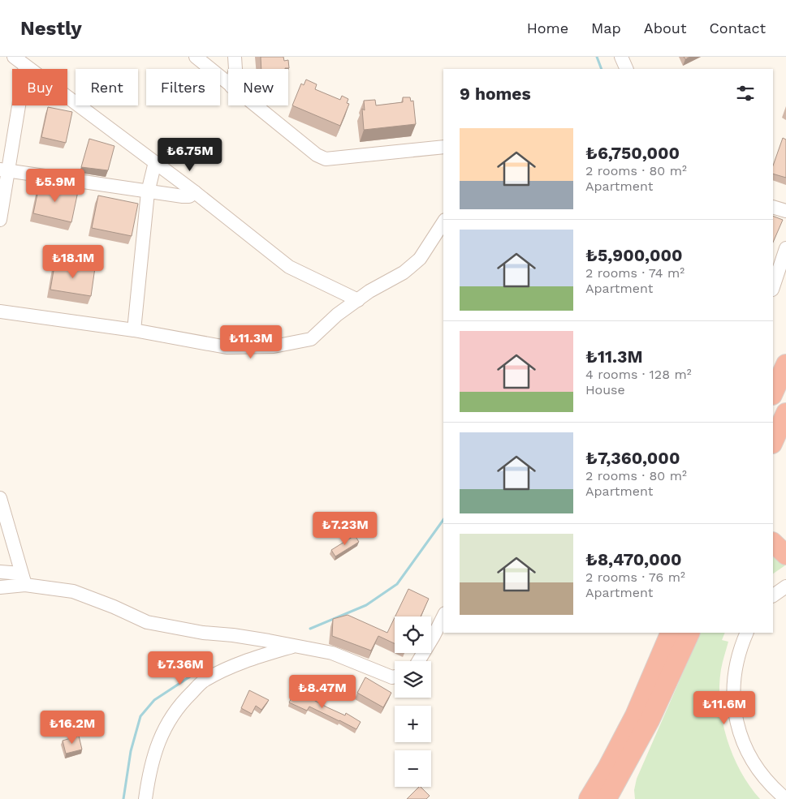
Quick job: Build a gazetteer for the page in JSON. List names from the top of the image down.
{
  "page": {
    "header": "Nestly",
    "nav": [
      "Home",
      "Map",
      "About",
      "Contact"
    ],
    "chip": [
      "Buy",
      "Rent",
      "Filters",
      "New"
    ],
    "heading": "9 homes",
    "list": [
      {
        "name": "₺6,750,000",
        "note": "2 rooms · 80 m² · Apartment"
      },
      {
        "name": "₺5,900,000",
        "note": "2 rooms · 74 m² · Apartment"
      },
      {
        "name": "₺11.3M",
        "note": "4 rooms · 128 m² · House"
      },
      {
        "name": "₺7,360,000",
        "note": "2 rooms · 80 m² · Apartment"
      },
      {
        "name": "₺8,470,000",
        "note": "2 rooms · 76 m² · Apartment"
      }
    ],
    "price": [
      "₺6.75M",
      "₺5.9M",
      "₺18.1M",
      "₺11.3M",
      "₺7.23M",
      "₺7.36M",
      "₺8.47M",
      "₺11.6M",
      "₺16.2M"
    ],
    "map_buttons": ["+", "−"]
  }
}
